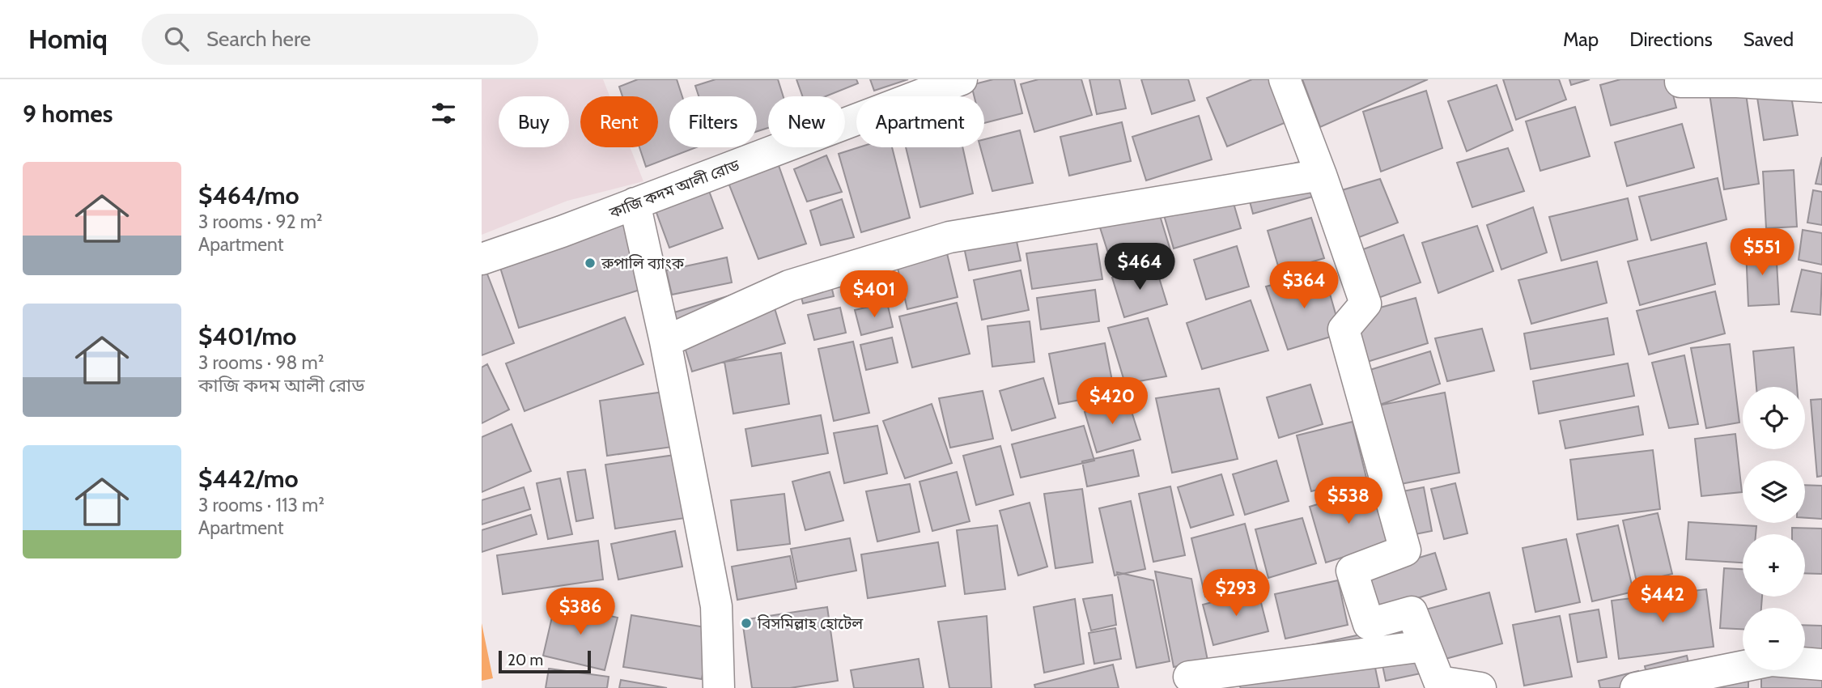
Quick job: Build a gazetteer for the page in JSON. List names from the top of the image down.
{
  "streets": {
    "street": ["কাজি কদম আলী রোড"]
  },
  "places": ["রুপালি ব্যাংক", "বিসমিল্লাহ হোটেল"],
  "scale_bar": "20 m",
  "page": {
    "header": "Homiq",
    "search": "Search here",
    "nav": ["Map", "Directions", "Saved"],
    "heading": "9 homes",
    "chip": [
      "Buy",
      "Rent",
      "Filters",
      "New",
      "Apartment"
    ],
    "list": [
      {
        "name": "$464/mo",
        "note": "3 rooms · 92 m² · Apartment"
      },
      {
        "name": "$401/mo",
        "note": "3 rooms · 98 m² · কাজি কদম আলী রোড"
      },
      {
        "name": "$442/mo",
        "note": "3 rooms · 113 m² · Apartment"
      }
    ],
    "price": [
      "$551",
      "$464",
      "$364",
      "$401",
      "$420",
      "$538",
      "$293",
      "$442",
      "$386"
    ],
    "map_buttons": ["+", "−"],
    "scale": "20 m"
  }
}
